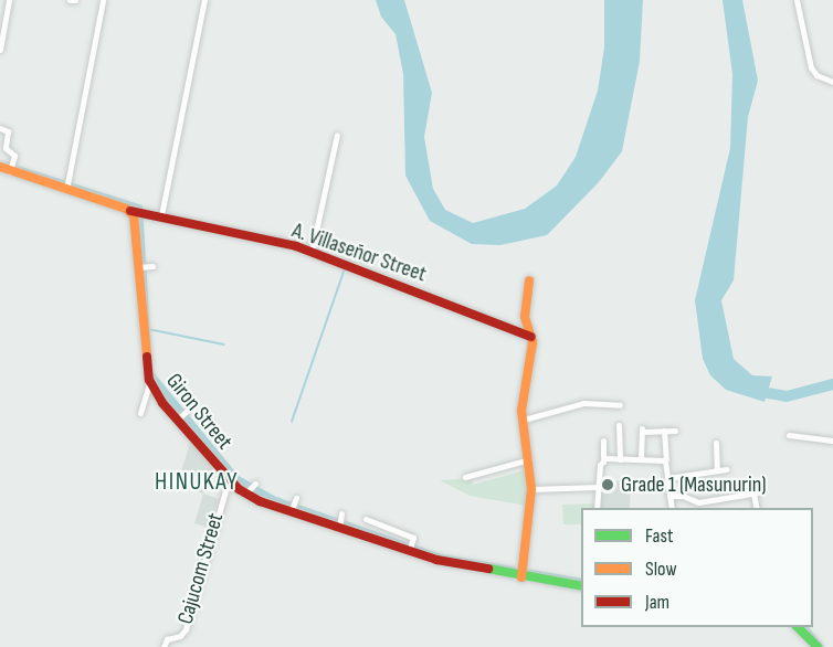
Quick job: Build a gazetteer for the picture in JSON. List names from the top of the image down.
{
  "streets": {
    "street": ["A. Villaseñor Street", "Giron Street", "Cajucom Street"]
  },
  "crossings": [
    ["A. Villaseñor Street", "Giron Street"],
    ["Giron Street", "Cajucom Street"]
  ],
  "districts": ["HINUKAY"],
  "places": ["Grade 1 (Masunurin)"],
  "legend": ["Fast", "Slow", "Jam"]
}
